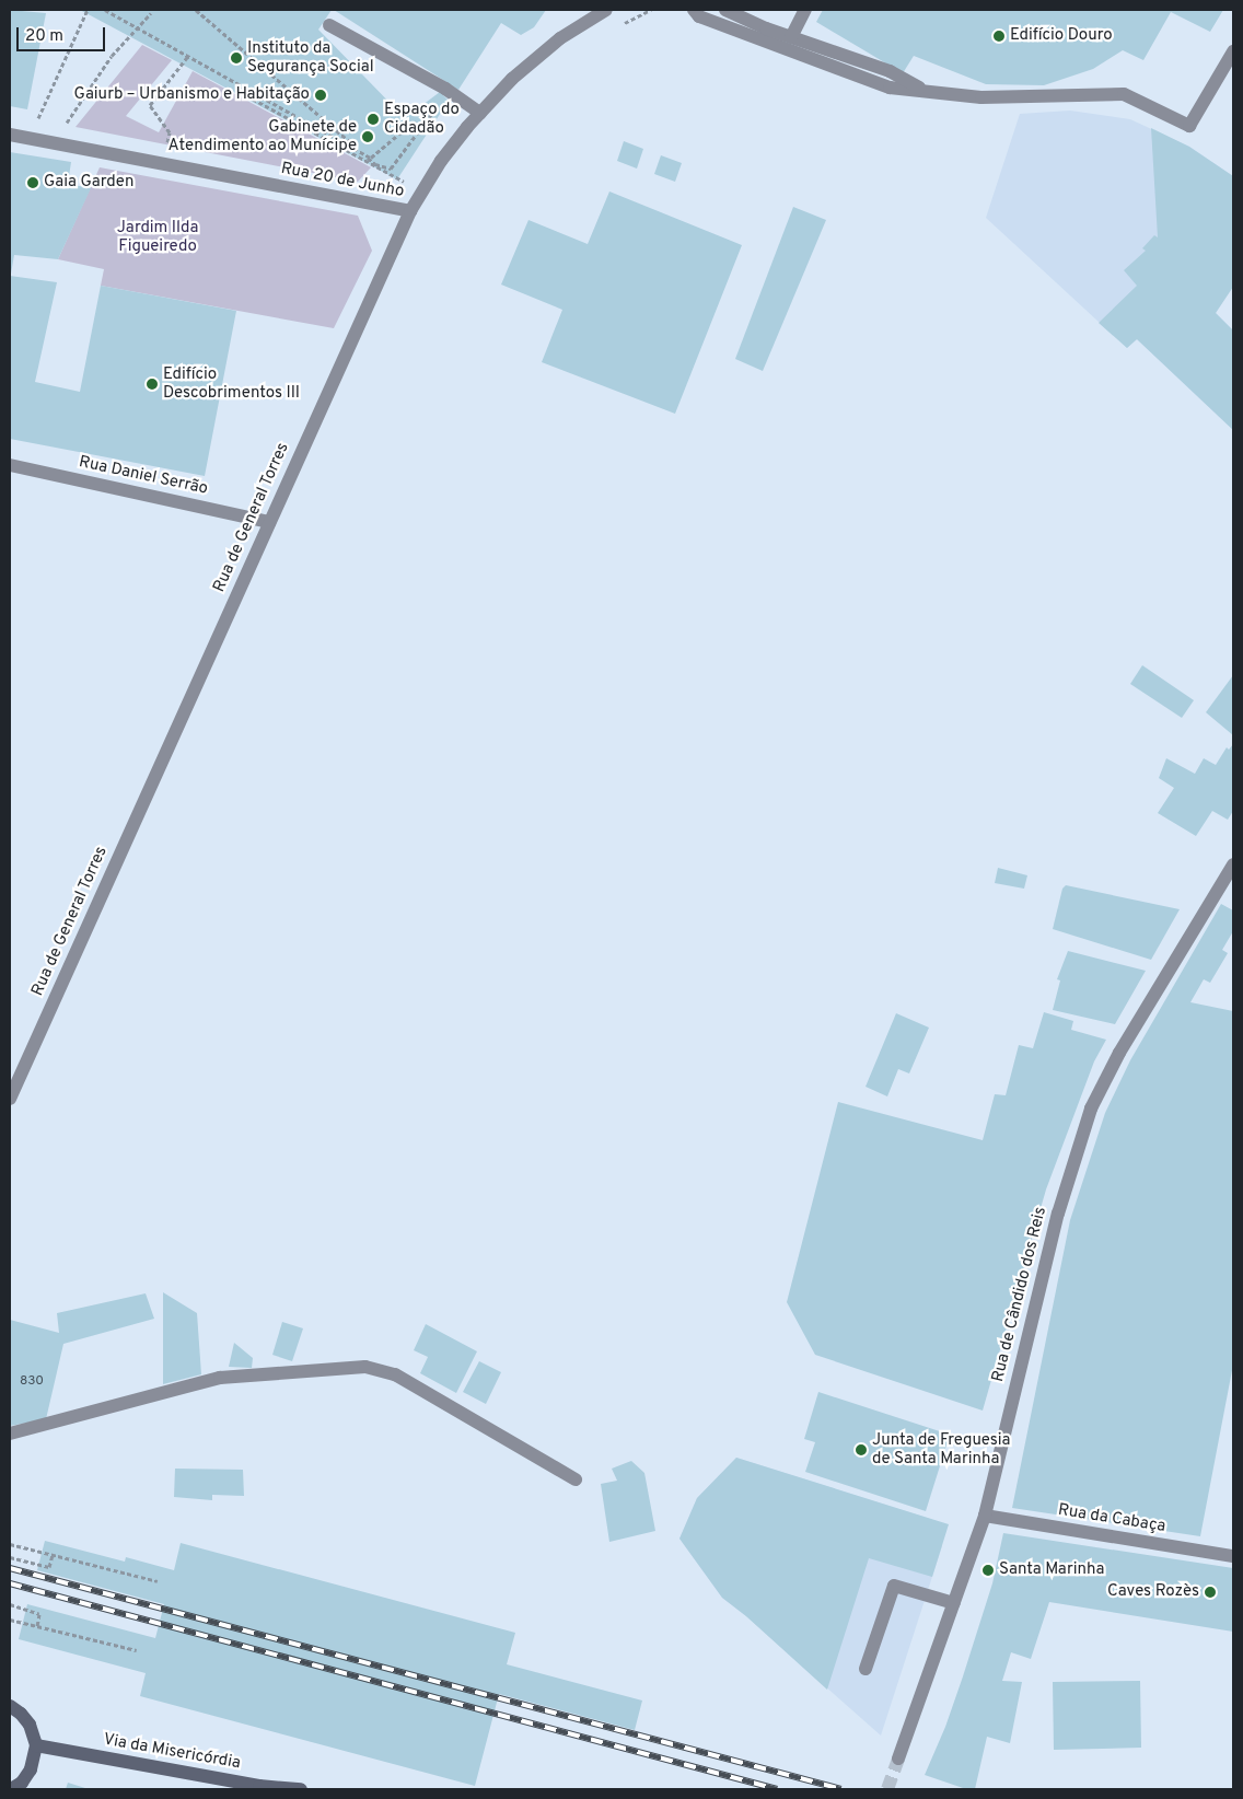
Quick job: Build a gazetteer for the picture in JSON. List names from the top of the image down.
{
  "streets": {
    "main road": ["Via da Misericórdia"],
    "street": [
      "Rua 20 de Junho",
      "Rua Daniel Serrão",
      "Rua de General Torres",
      "Rua de Cândido dos Reis",
      "Rua da Cabaça"
    ]
  },
  "crossings": [
    ["Rua 20 de Junho", "Rua de General Torres"],
    ["Rua Daniel Serrão", "Rua de General Torres"],
    ["Rua de Cândido dos Reis", "Rua da Cabaça"]
  ],
  "parks": ["Jardim Ilda Figueiredo"],
  "places": [
    "Edifício Douro",
    "Instituto da Segurança Social",
    "Gaiurb – Urbanismo e Habitação",
    "Espaço do Cidadão",
    "Gabinete de Atendimento ao Munícipe",
    "Gaia Garden",
    "Edifício Descobrimentos III",
    "Junta de Freguesia de Santa Marinha",
    "Santa Marinha",
    "Caves Rozès"
  ],
  "house_numbers": ["830"],
  "scale_bar": "20 m"
}
